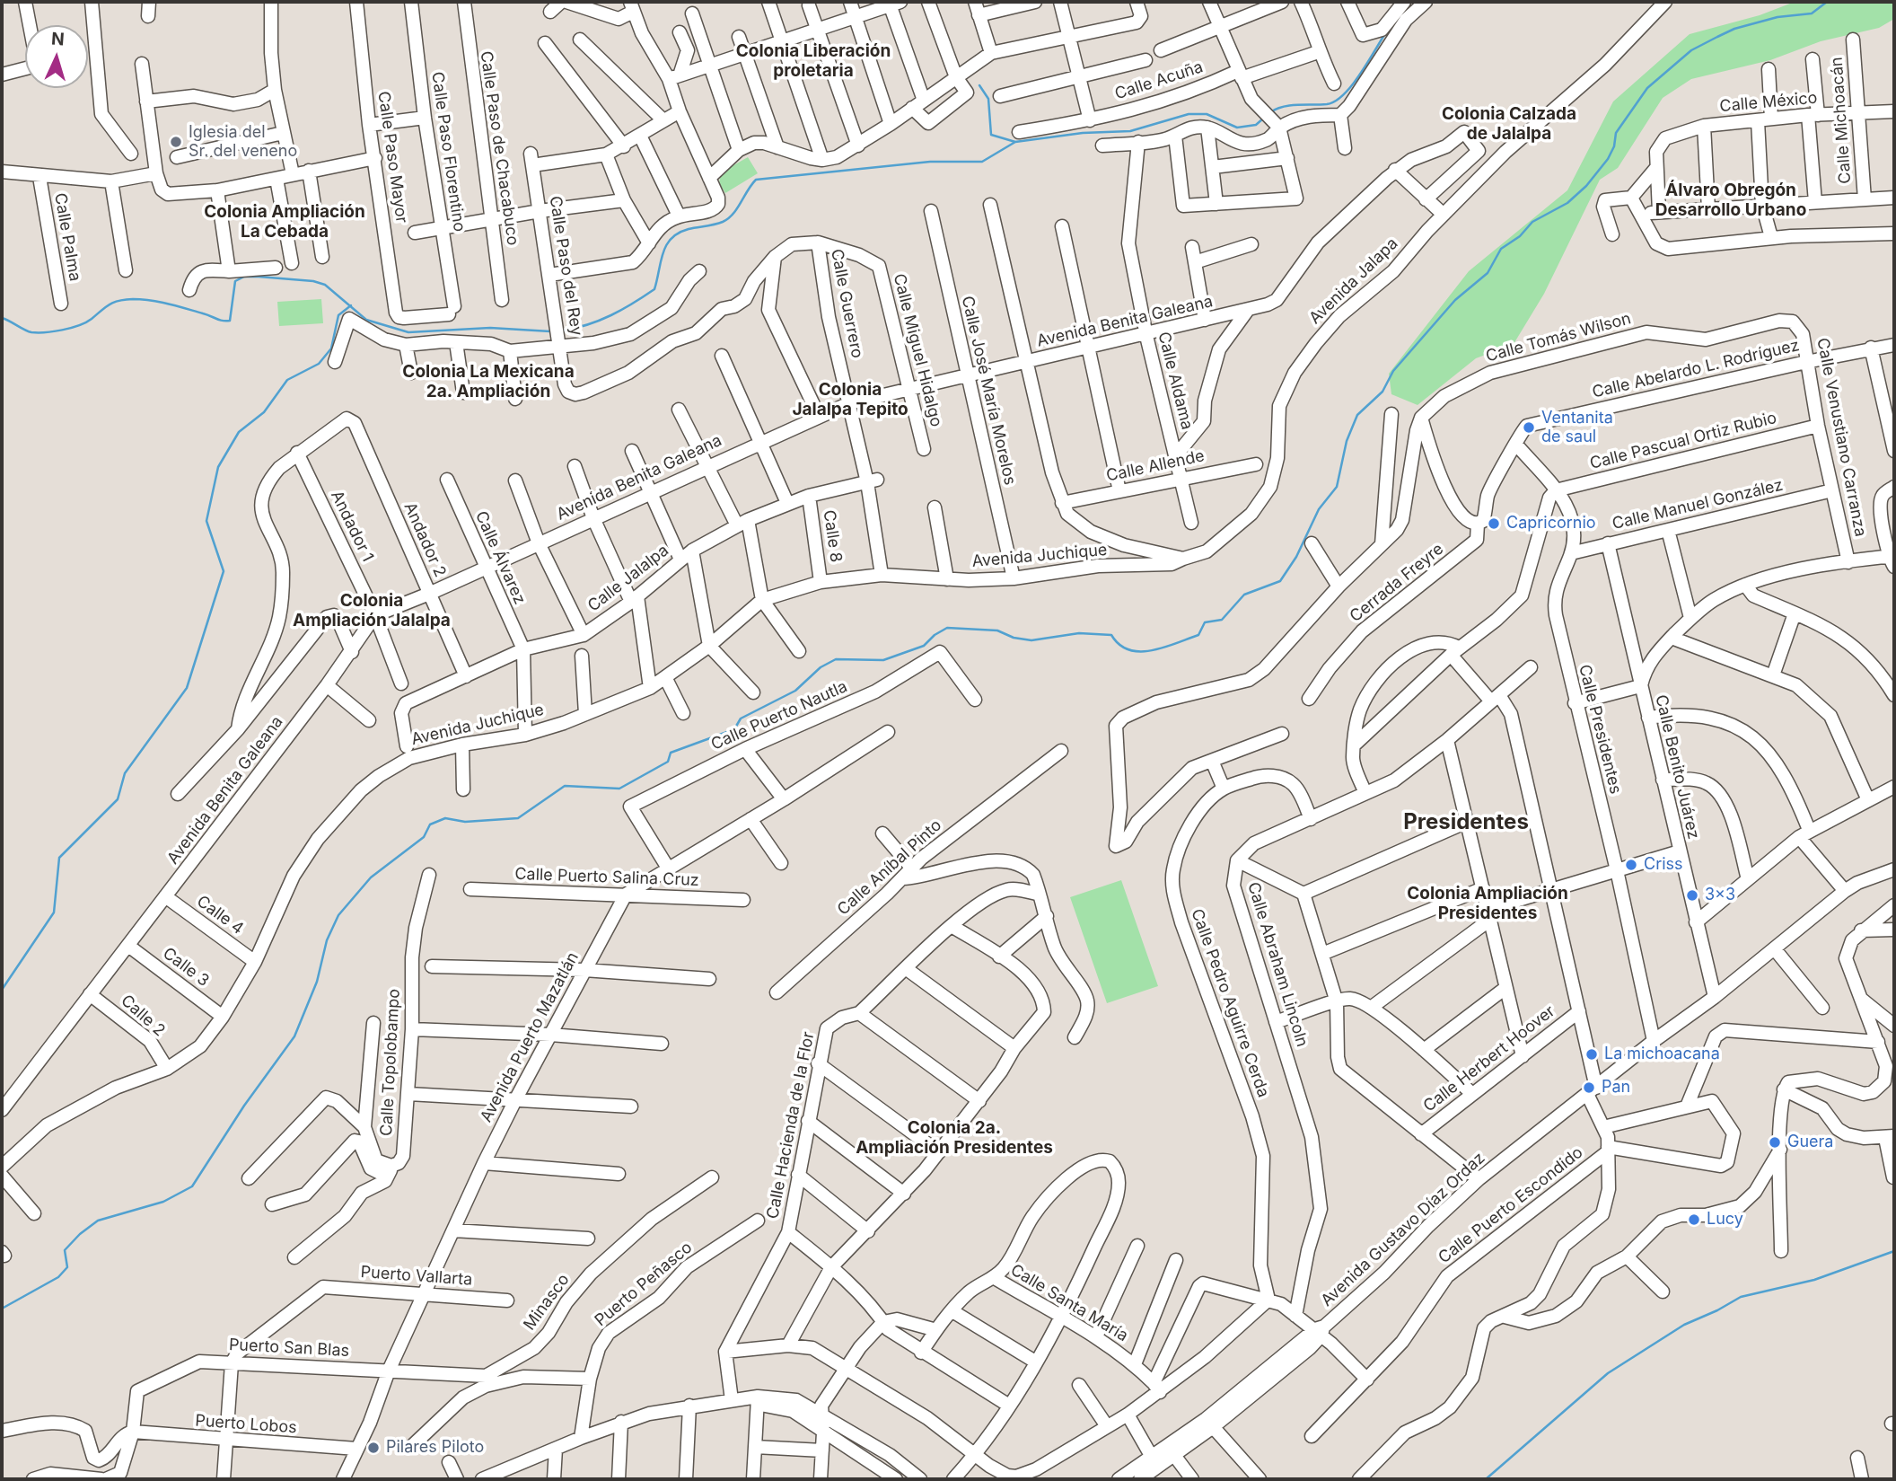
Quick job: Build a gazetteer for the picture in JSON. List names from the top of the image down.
{
  "streets": {
    "street": [
      "Calle Acuña",
      "Calle México",
      "Calle Michoacán",
      "Calle Paso de Chacabuco",
      "Calle Paso Florentino",
      "Calle Paso Mayor",
      "Calle Palma",
      "Calle Paso del Rey",
      "Avenida Jalapa",
      "Calle Guerrero",
      "Avenida Benita Galeana",
      "Calle Tomás Wilson",
      "Calle Miguel Hidalgo",
      "Calle Abelardo L. Rodríguez",
      "Calle Aldama",
      "Calle José María Morelos",
      "Calle Venustiano Carranza",
      "Calle Pascual Ortiz Rubio",
      "Calle Allende",
      "Calle Manuel González",
      "Andador 1",
      "Calle 8",
      "Andador 2",
      "Avenida Juchique",
      "Calle Álvarez",
      "Calle Jalalpa",
      "Cerrada Freyre",
      "Calle Puerto Nautla",
      "Calle Presidentes",
      "Calle Benito Juárez",
      "Calle Aníbal Pinto",
      "Calle Puerto Salina Cruz",
      "Calle 4",
      "Calle Abraham Lincoln",
      "Calle 3",
      "Calle Pedro Aguirre Cerda",
      "Calle 2",
      "Avenida Puerto Mazatlán",
      "Calle Herbert Hoover",
      "Calle Topolobampo",
      "Calle Hacienda de la Flor",
      "Calle Puerto Escondido",
      "Avenida Gustavo Díaz Ordaz",
      "Puerto Vallarta",
      "Puerto Peñasco",
      "Minasco",
      "Calle Santa María",
      "Puerto San Blas",
      "Puerto Lobos"
    ]
  },
  "crossings": [
    ["Calle México", "Calle Michoacán"],
    ["Calle Paso Florentino", "Calle Paso Mayor"],
    ["Avenida Jalapa", "Avenida Juchique"],
    ["Calle Guerrero", "Avenida Benita Galeana"],
    ["Calle Guerrero", "Calle Miguel Hidalgo"],
    ["Calle Guerrero", "Avenida Juchique"],
    ["Calle Guerrero", "Calle Jalalpa"],
    ["Avenida Benita Galeana", "Calle Miguel Hidalgo"],
    ["Avenida Benita Galeana", "Calle Aldama"],
    ["Avenida Benita Galeana", "Calle José María Morelos"],
    ["Avenida Benita Galeana", "Andador 1"],
    ["Avenida Benita Galeana", "Andador 2"],
    ["Avenida Benita Galeana", "Calle Álvarez"],
    ["Avenida Benita Galeana", "Calle 4"],
    ["Avenida Benita Galeana", "Calle 3"],
    ["Avenida Benita Galeana", "Calle 2"],
    ["Calle Tomás Wilson", "Calle Venustiano Carranza"],
    ["Calle Abelardo L. Rodríguez", "Calle Venustiano Carranza"],
    ["Calle Abelardo L. Rodríguez", "Cerrada Freyre"],
    ["Calle Abelardo L. Rodríguez", "Calle Presidentes"],
    ["Calle Aldama", "Calle Allende"],
    ["Calle José María Morelos", "Avenida Juchique"],
    ["Calle Venustiano Carranza", "Calle Pascual Ortiz Rubio"],
    ["Calle Venustiano Carranza", "Calle Manuel González"],
    ["Calle Pascual Ortiz Rubio", "Calle Presidentes"],
    ["Calle Manuel González", "Calle Presidentes"],
    ["Calle Manuel González", "Calle Benito Juárez"],
    ["Andador 1", "Andador 2"],
    ["Calle 8", "Avenida Juchique"],
    ["Calle 8", "Calle Jalalpa"],
    ["Andador 2", "Calle Jalalpa"],
    ["Avenida Juchique", "Calle 4"],
    ["Avenida Juchique", "Calle 3"],
    ["Avenida Juchique", "Calle 2"],
    ["Calle Álvarez", "Calle Jalalpa"],
    ["Calle Presidentes", "Avenida Gustavo Díaz Ordaz"],
    ["Calle Benito Juárez", "Avenida Gustavo Díaz Ordaz"],
    ["Calle Puerto Salina Cruz", "Avenida Puerto Mazatlán"],
    ["Avenida Puerto Mazatlán", "Puerto Vallarta"],
    ["Avenida Puerto Mazatlán", "Puerto San Blas"],
    ["Avenida Puerto Mazatlán", "Puerto Lobos"],
    ["Puerto Vallarta", "Puerto San Blas"],
    ["Minasco", "Puerto San Blas"],
    ["Puerto San Blas", "Puerto Lobos"]
  ],
  "districts": [
    "Colonia Liberación proletaria",
    "Colonia Calzada de Jalalpa",
    "Álvaro Obregón Desarrollo Urbano",
    "Colonia Ampliación La Cebada",
    "Colonia La Mexicana 2a. Ampliación",
    "Colonia Jalalpa Tepito",
    "Colonia Ampliación Jalalpa",
    "Presidentes",
    "Colonia Ampliación Presidentes",
    "Colonia 2a. Ampliación Presidentes"
  ],
  "places": [
    "Iglesia del Sr. del veneno",
    "Ventanita de saul",
    "Capricornio",
    "Criss",
    "3x3",
    "La michoacana",
    "Pan",
    "Guera",
    "Lucy",
    "Pilares Piloto"
  ],
  "north": "top"
}
